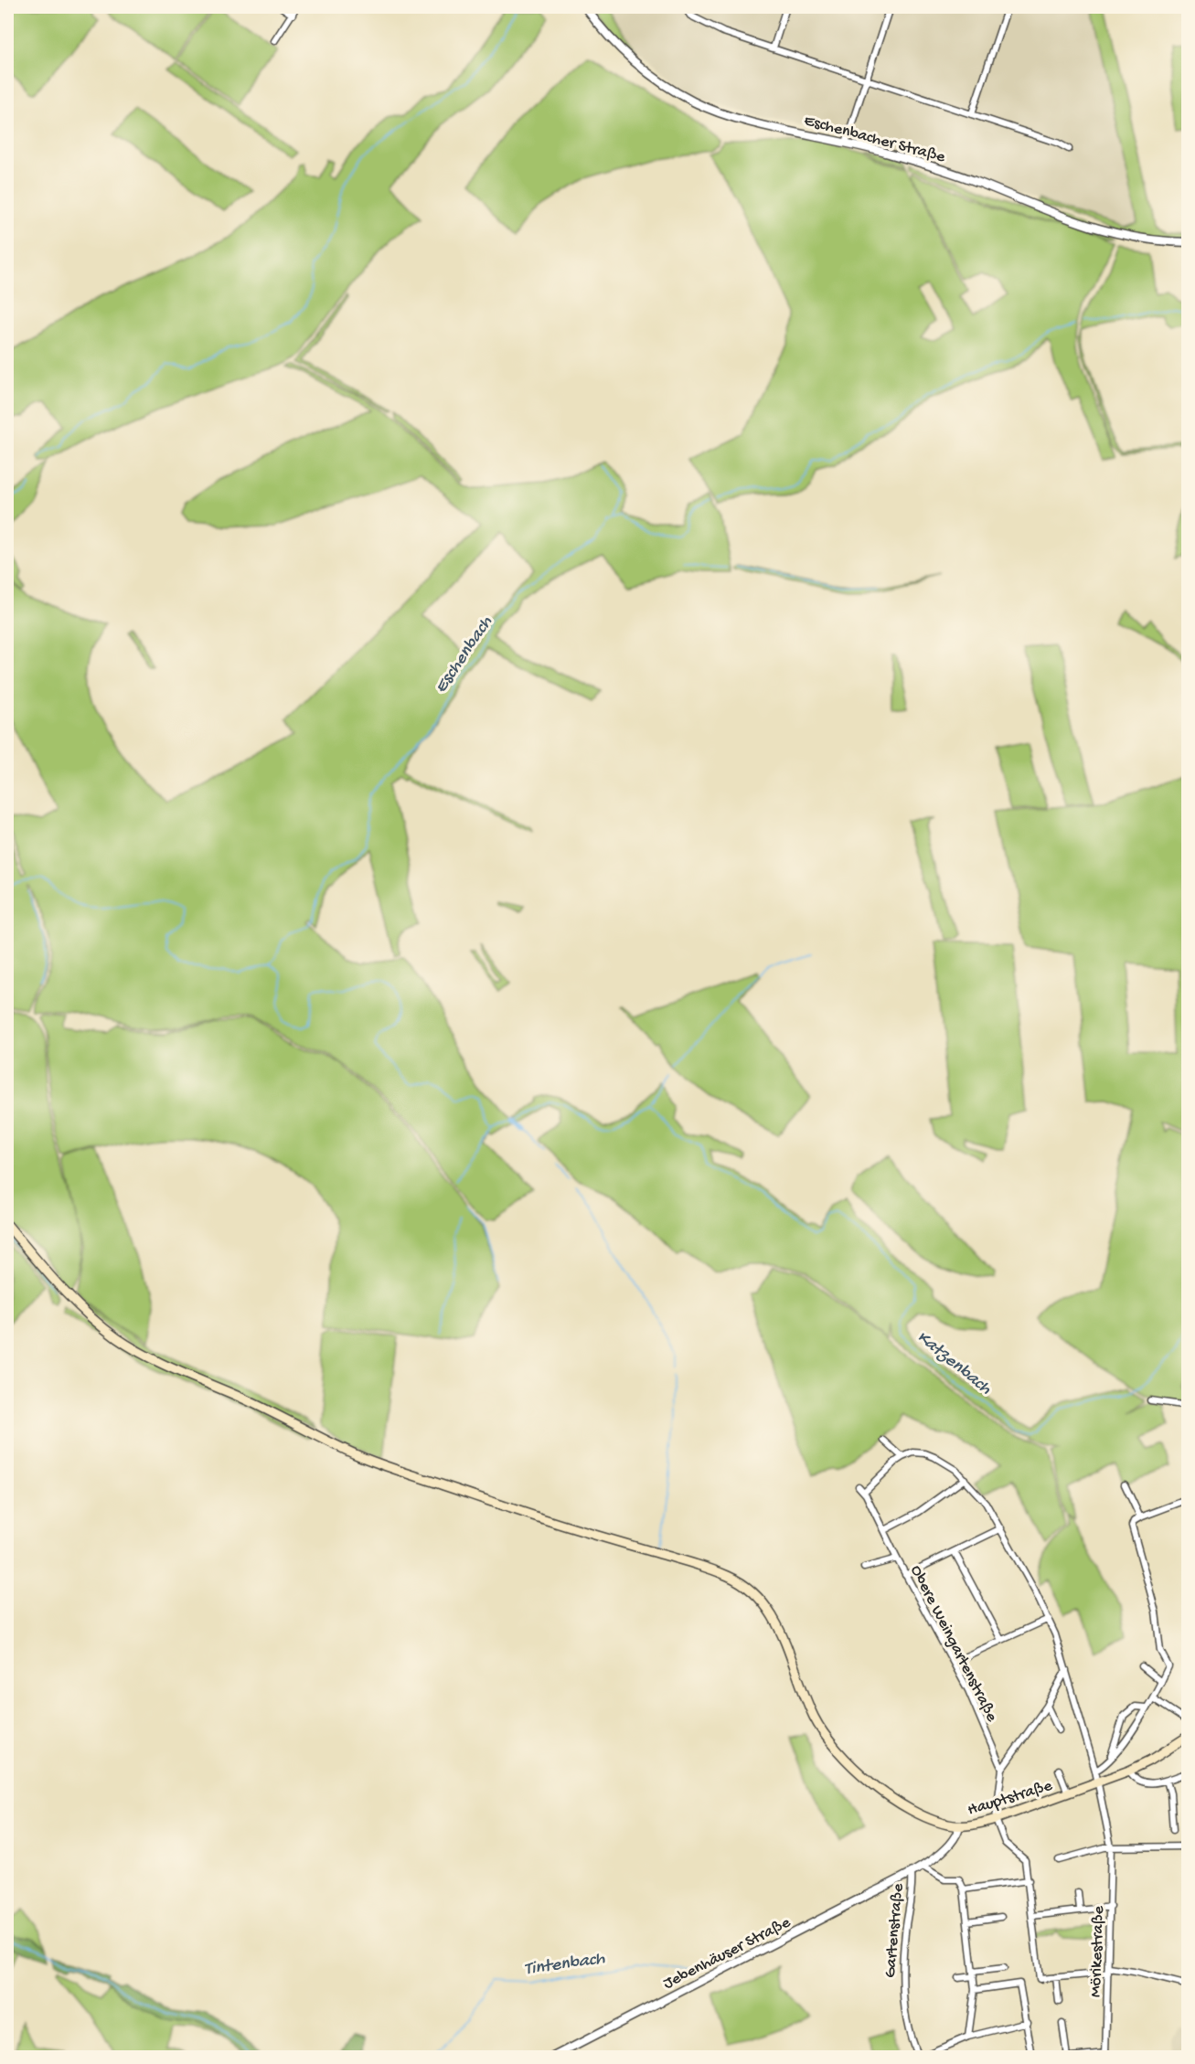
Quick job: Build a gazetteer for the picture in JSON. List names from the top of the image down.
{
  "streets": {
    "main road": ["Hauptstraße"],
    "street": [
      "Eschenbacher Straße",
      "Obere Weingartenstraße",
      "Gartenstraße",
      "Jebenhäuser Straße",
      "Mörikestraße"
    ]
  },
  "crossings": [
    ["Hauptstraße", "Gartenstraße"],
    ["Hauptstraße", "Mörikestraße"],
    ["Gartenstraße", "Jebenhäuser Straße"]
  ],
  "water": ["Eschenbach", "Katzenbach", "Tintenbach"]
}
